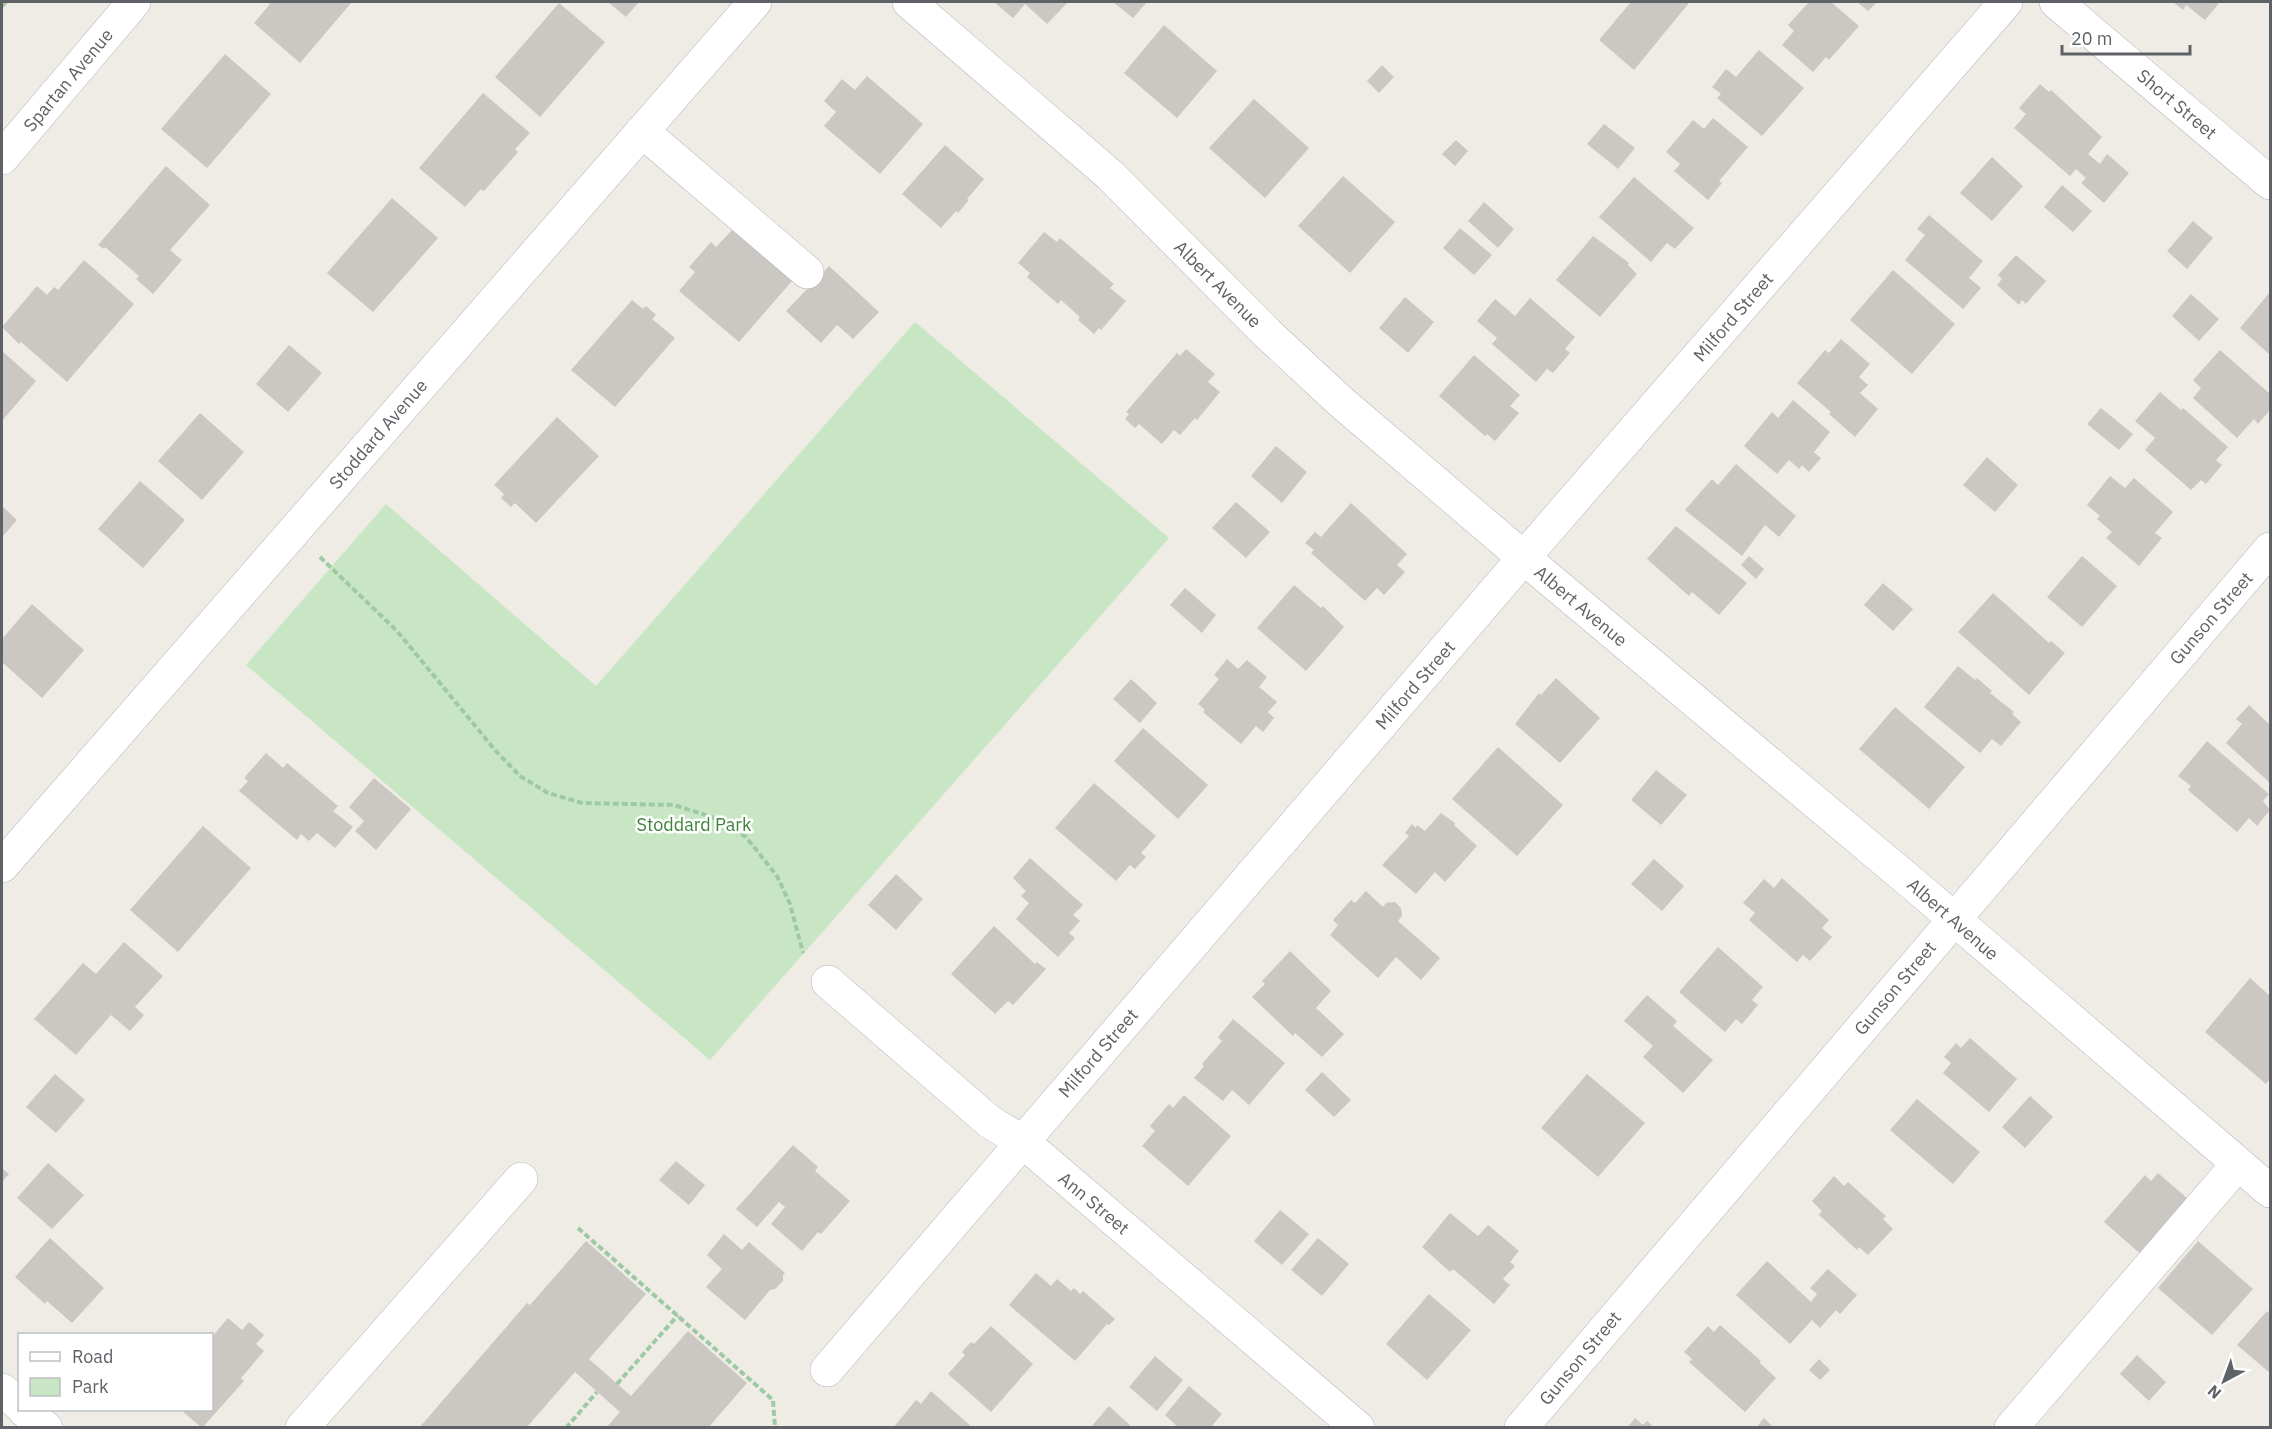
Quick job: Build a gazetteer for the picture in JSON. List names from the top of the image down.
{
  "streets": {
    "street": [
      "Spartan Avenue",
      "Short Street",
      "Albert Avenue",
      "Milford Street",
      "Stoddard Avenue",
      "Gunson Street",
      "Ann Street"
    ]
  },
  "crossings": [
    ["Albert Avenue", "Milford Street"],
    ["Albert Avenue", "Gunson Street"],
    ["Milford Street", "Ann Street"]
  ],
  "parks": ["Stoddard Park"],
  "legend": ["Road", "Park"],
  "scale_bar": "20 m",
  "north": "bottom left"
}
